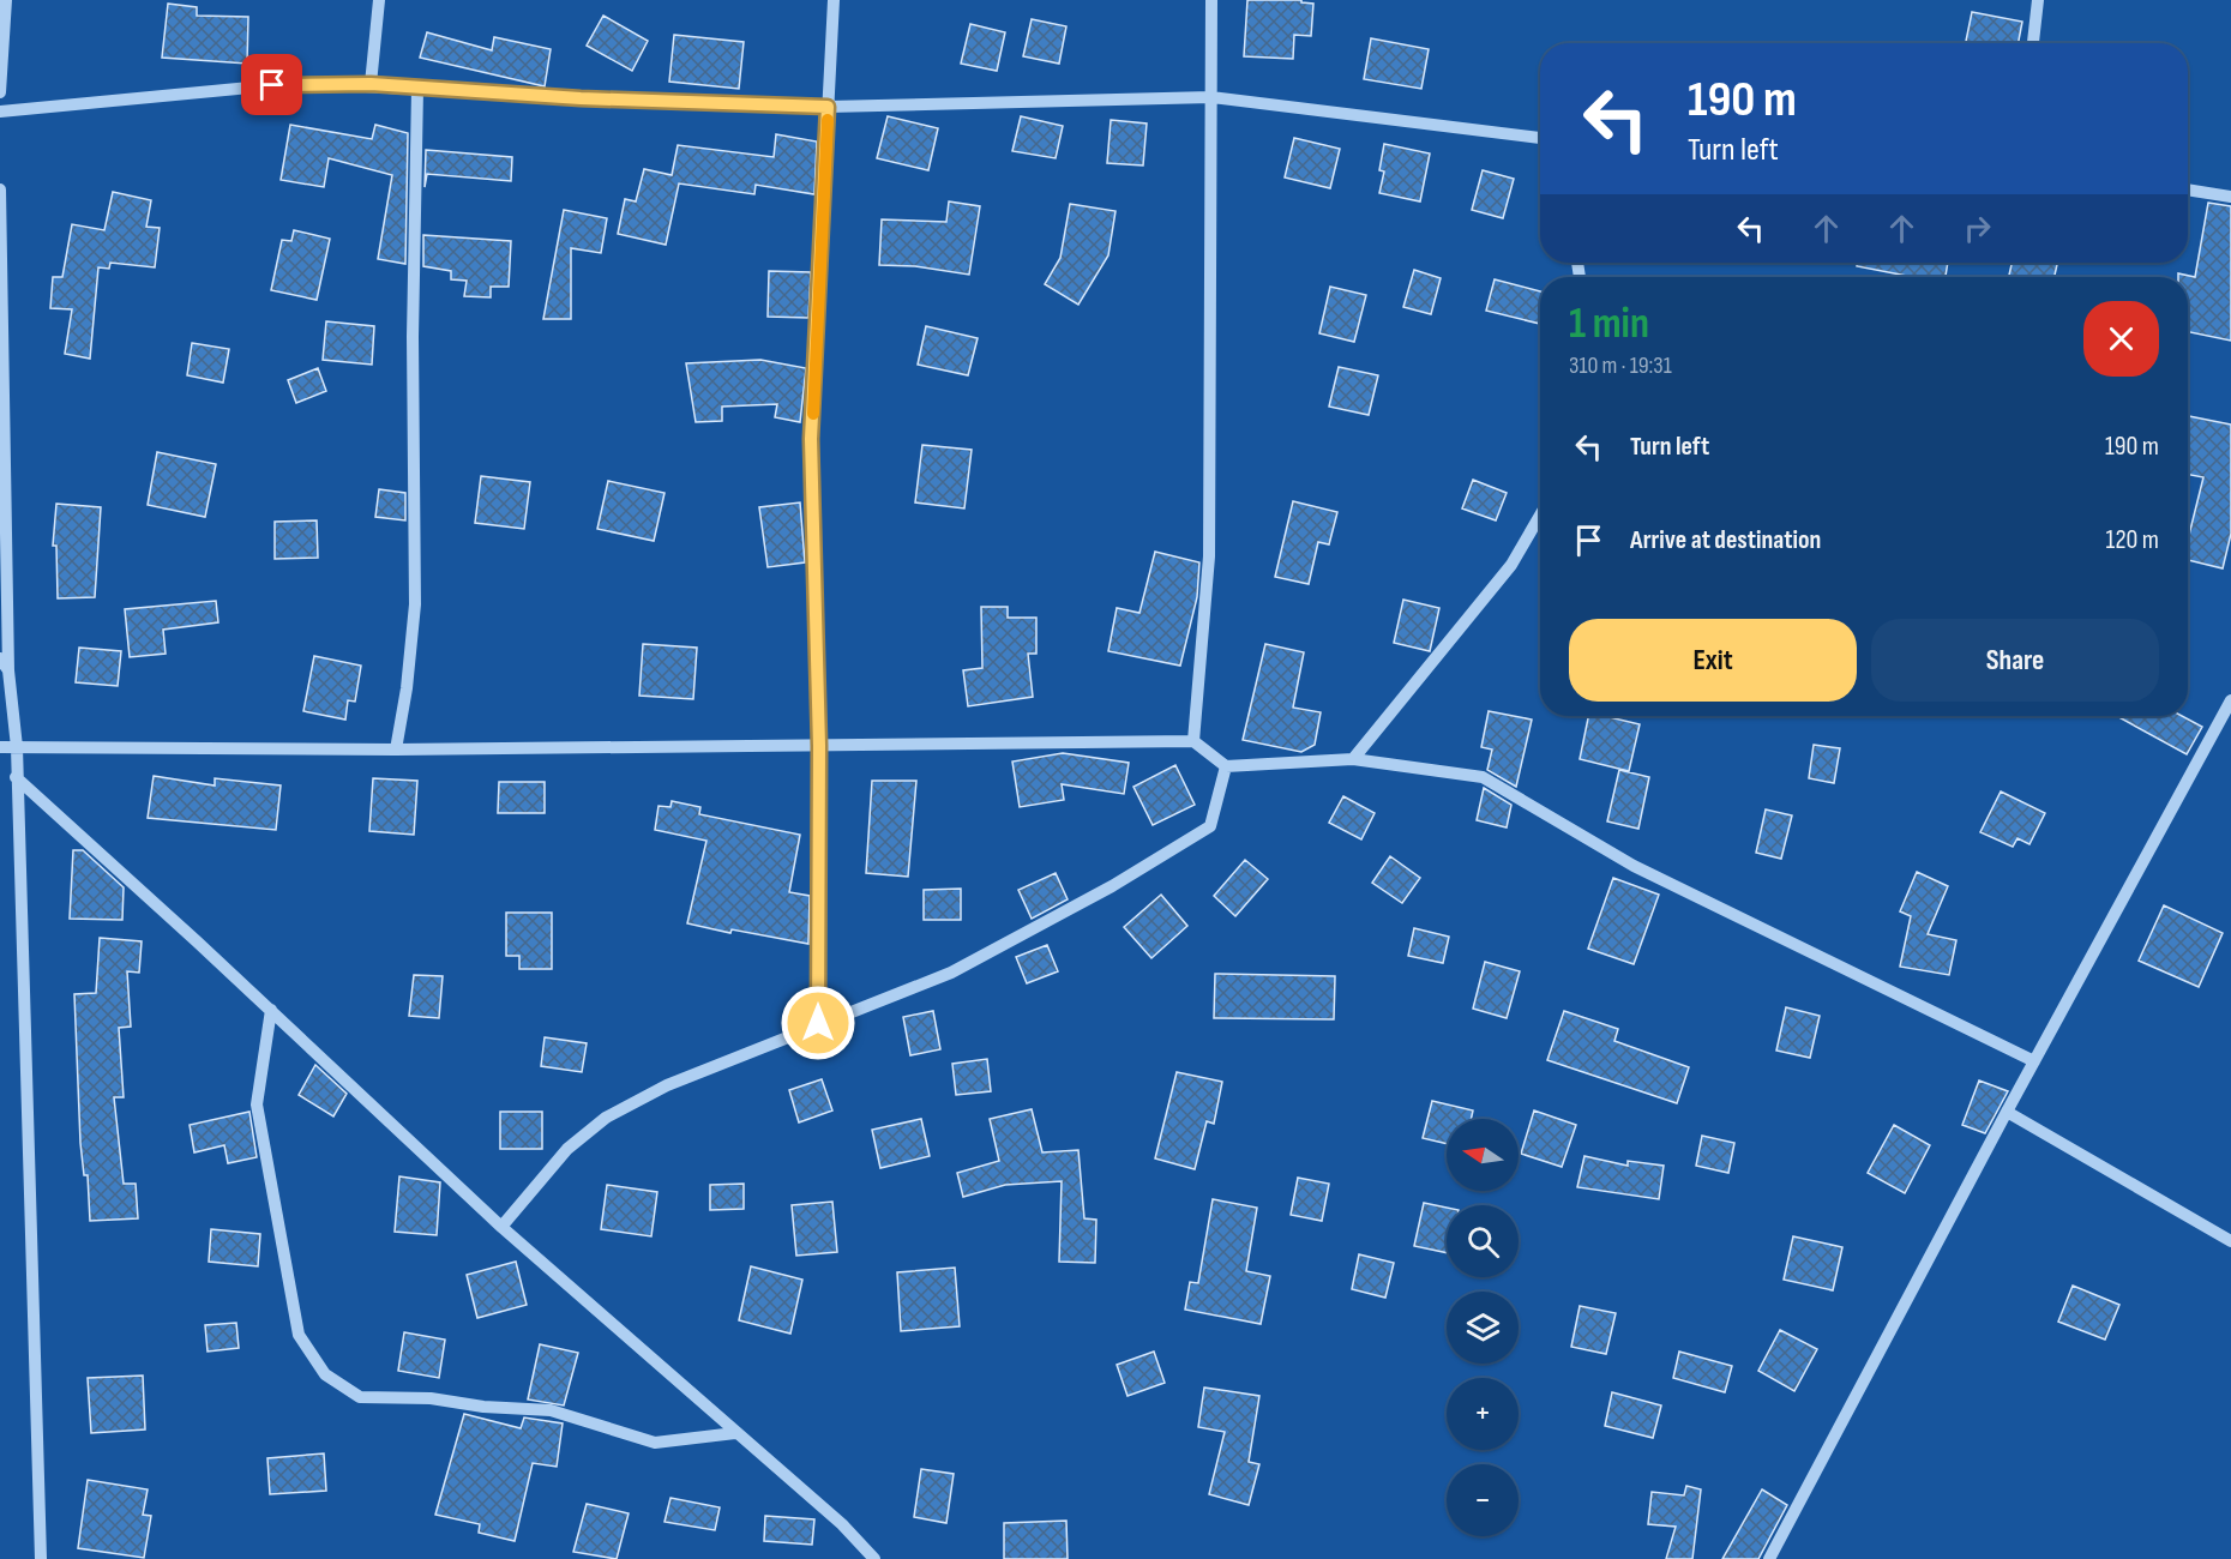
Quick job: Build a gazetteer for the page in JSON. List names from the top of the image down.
{
  "north": "left",
  "page": {
    "turn": ["190 m", "Turn left"],
    "heading": ["1 min", "310 m · 19:31"],
    "list": [
      {
        "name": "Turn left",
        "value": "190 m"
      },
      {
        "name": "Arrive at destination",
        "value": "120 m"
      }
    ],
    "buttons": ["Exit", "Share"],
    "map_buttons": ["+", "−"]
  }
}
